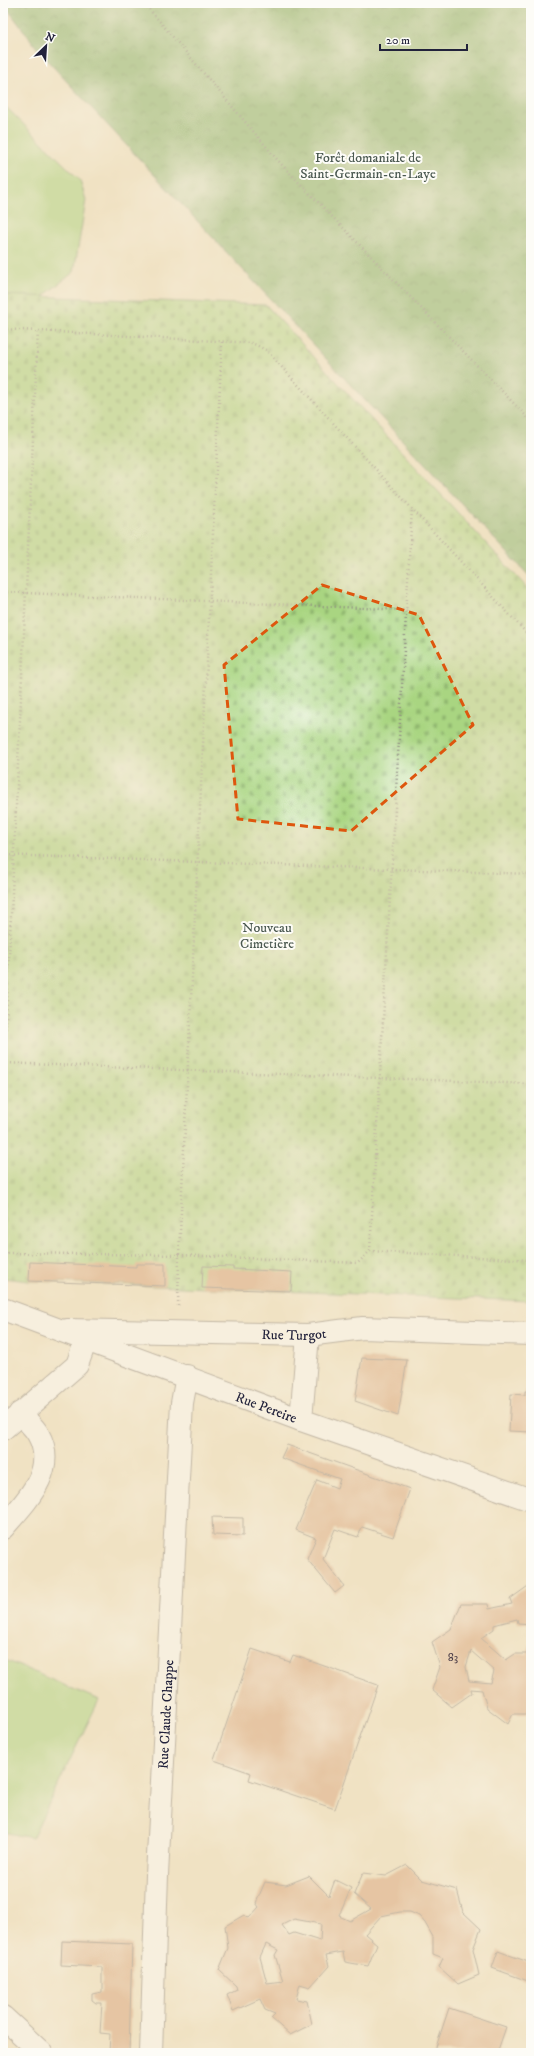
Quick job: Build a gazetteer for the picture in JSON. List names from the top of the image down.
{
  "streets": {
    "street": ["Rue Turgot", "Rue Pereire", "Rue Claude Chappe"]
  },
  "crossings": [
    ["Rue Turgot", "Rue Pereire"],
    ["Rue Pereire", "Rue Claude Chappe"]
  ],
  "parks": ["Forêt domaniale de Saint-Germain-en-Laye", "Nouveau Cimetière"],
  "house_numbers": ["83"],
  "scale_bar": "20 m",
  "north": "top right"
}
